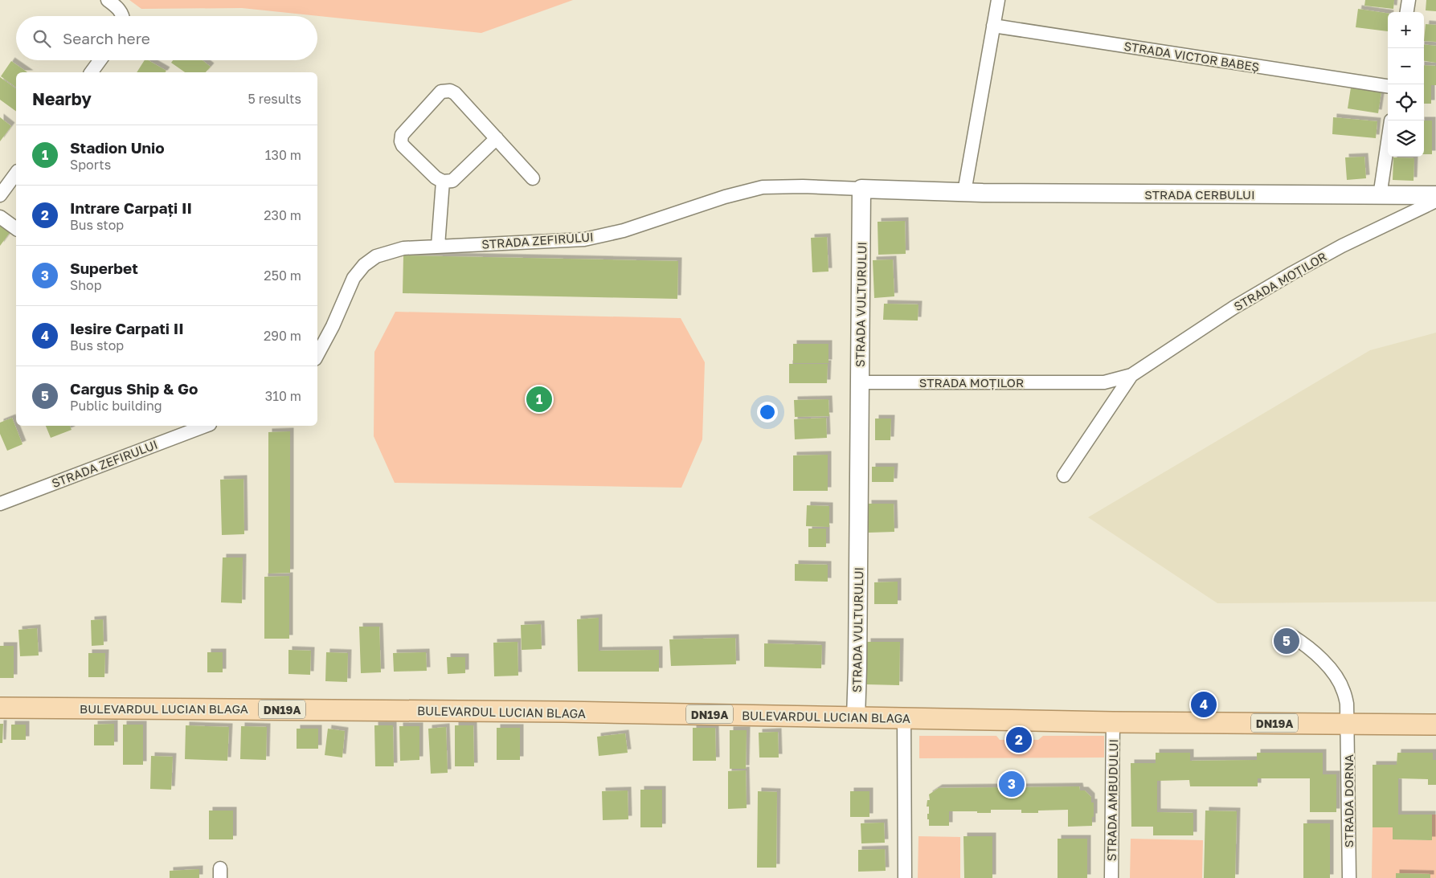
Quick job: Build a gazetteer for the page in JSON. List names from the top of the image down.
{
  "streets": {
    "main road": ["BULEVARDUL LUCIAN BLAGA", "DN19A"],
    "street": [
      "STRADA VICTOR BABEȘ",
      "STRADA CERBULUI",
      "STRADA ZEFIRULUI",
      "STRADA MOȚILOR",
      "STRADA VULTURULUI",
      "STRADA AMBUDULUI",
      "STRADA DORNA"
    ]
  },
  "crossings": [
    ["STRADA ZEFIRULUI", "STRADA VULTURULUI"],
    ["STRADA MOȚILOR", "STRADA VULTURULUI"],
    ["STRADA VULTURULUI", "BULEVARDUL LUCIAN BLAGA"],
    ["BULEVARDUL LUCIAN BLAGA", "STRADA AMBUDULUI"],
    ["BULEVARDUL LUCIAN BLAGA", "STRADA DORNA"]
  ],
  "page": {
    "map_buttons": ["+", "−"],
    "search": "Search here",
    "heading": ["Nearby", "5 results"],
    "list": [
      {
        "mark": "1",
        "name": "Stadion Unio",
        "note": "Sports",
        "value": "130 m"
      },
      {
        "mark": "2",
        "name": "Intrare Carpați II",
        "note": "Bus stop",
        "value": "230 m"
      },
      {
        "mark": "3",
        "name": "Superbet",
        "note": "Shop",
        "value": "250 m"
      },
      {
        "mark": "4",
        "name": "Iesire Carpati II",
        "note": "Bus stop",
        "value": "290 m"
      },
      {
        "mark": "5",
        "name": "Cargus Ship & Go",
        "note": "Public building",
        "value": "310 m"
      }
    ],
    "pins": [
      "1",
      "5",
      "4",
      "2",
      "3"
    ]
  }
}
